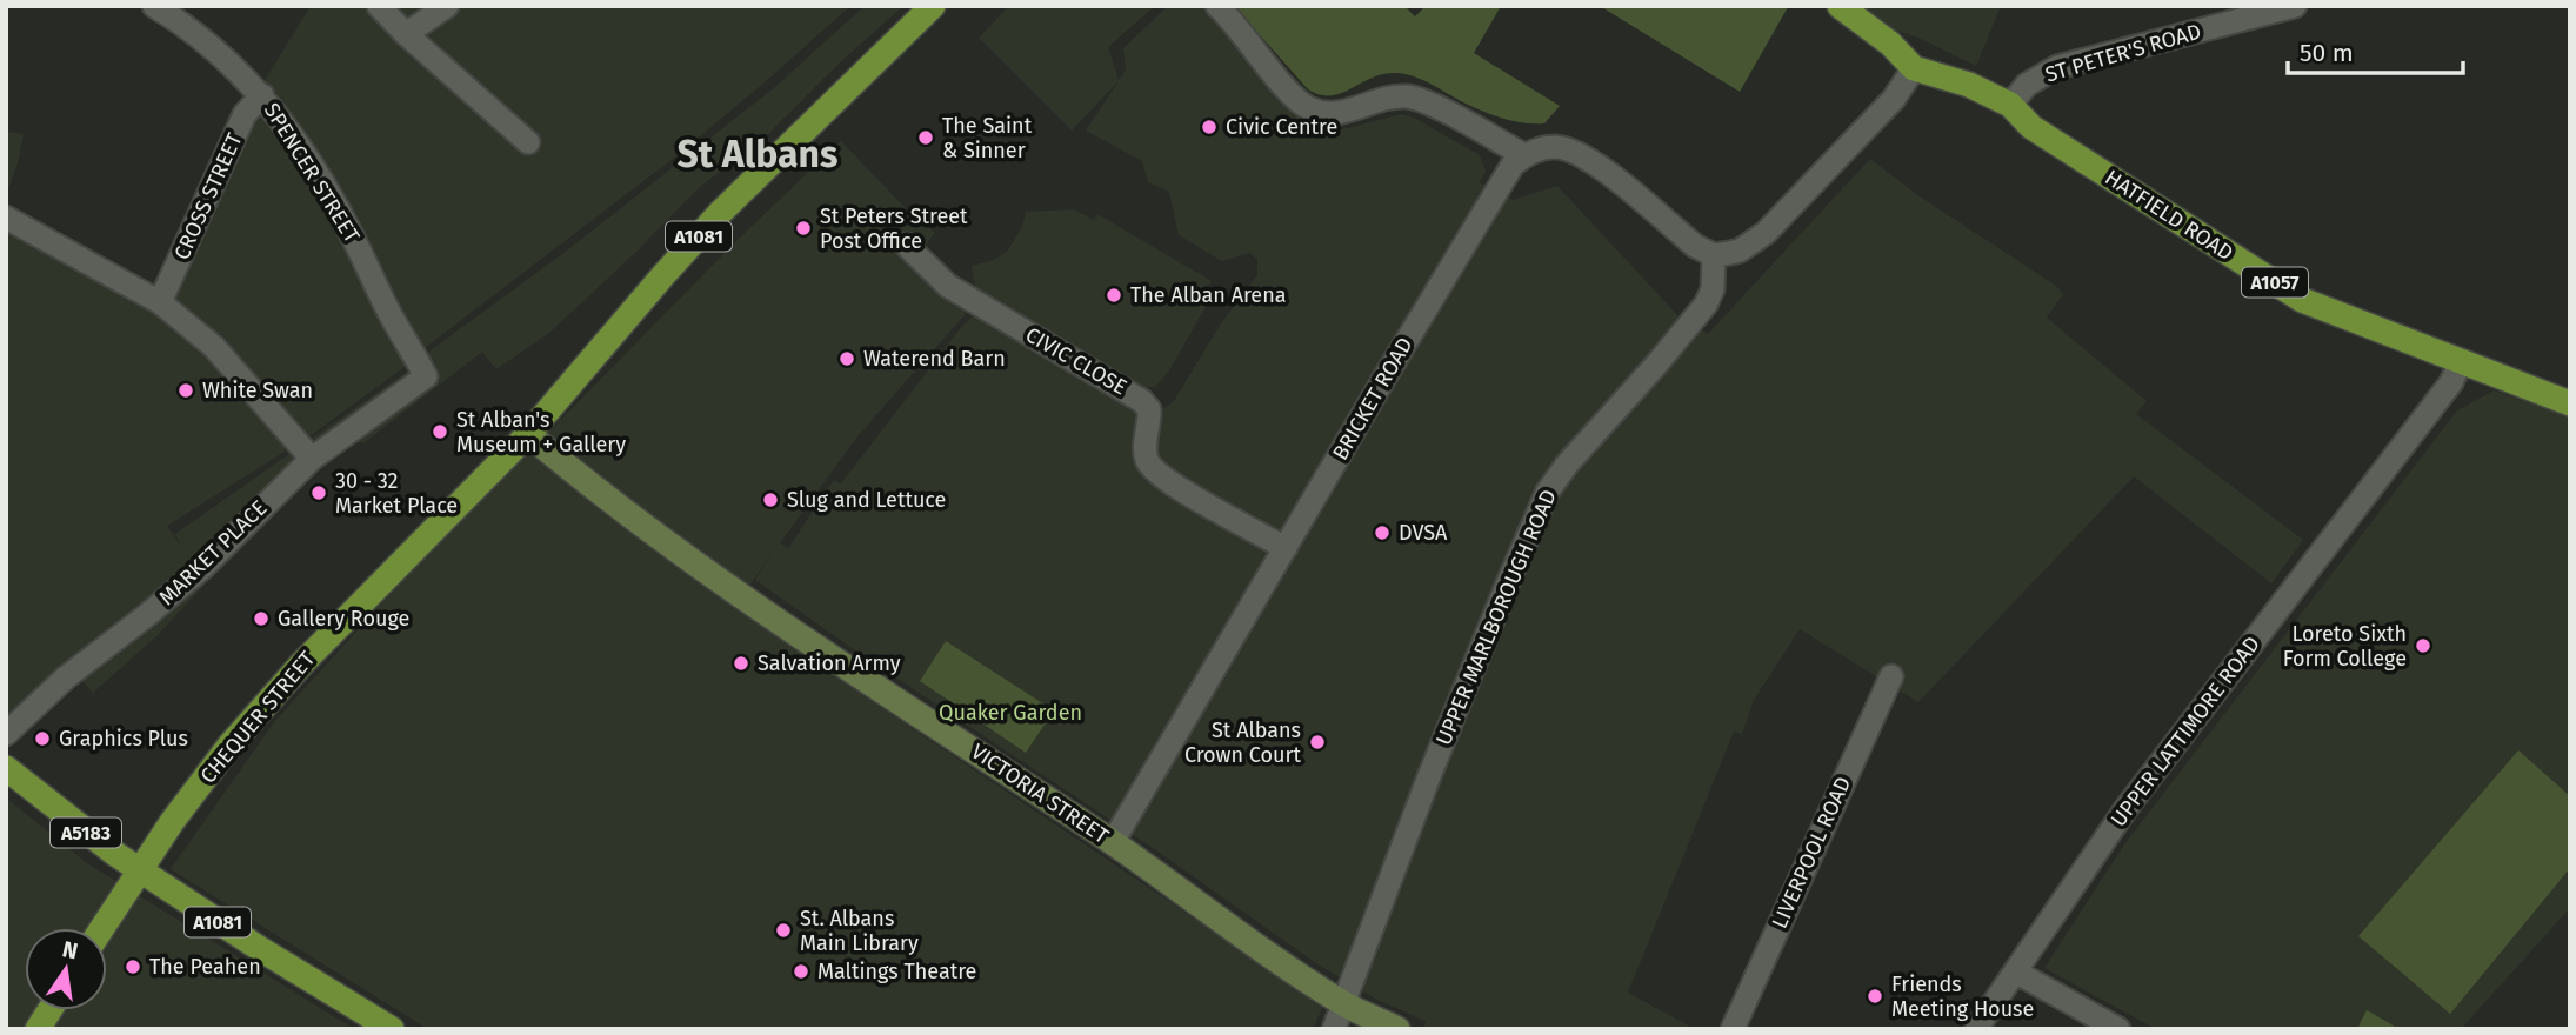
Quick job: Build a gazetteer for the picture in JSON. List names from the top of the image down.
{
  "streets": {
    "main road": [
      "HATFIELD ROAD",
      "A1081",
      "A1057",
      "CHEQUER STREET",
      "VICTORIA STREET",
      "A5183"
    ],
    "street": [
      "ST PETER'S ROAD",
      "SPENCER STREET",
      "CROSS STREET",
      "CIVIC CLOSE",
      "BRICKET ROAD",
      "MARKET PLACE",
      "UPPER MARLBOROUGH ROAD",
      "UPPER LATTIMORE ROAD",
      "LIVERPOOL ROAD"
    ]
  },
  "crossings": [
    ["ST PETER'S ROAD", "HATFIELD ROAD"],
    ["SPENCER STREET", "CROSS STREET"],
    ["SPENCER STREET", "MARKET PLACE"],
    ["HATFIELD ROAD", "UPPER LATTIMORE ROAD"],
    ["A1081", "CHEQUER STREET"],
    ["A1081", "VICTORIA STREET"],
    ["A1081", "A5183"],
    ["CIVIC CLOSE", "BRICKET ROAD"],
    ["BRICKET ROAD", "VICTORIA STREET"],
    ["UPPER MARLBOROUGH ROAD", "VICTORIA STREET"],
    ["CHEQUER STREET", "VICTORIA STREET"],
    ["CHEQUER STREET", "A5183"]
  ],
  "districts": ["St Albans"],
  "parks": ["Quaker Garden"],
  "places": [
    "Civic Centre",
    "The Saint & Sinner",
    "St Peters Street Post Office",
    "The Alban Arena",
    "Waterend Barn",
    "White Swan",
    "St Alban's Museum + Gallery",
    "30 - 32 Market Place",
    "Slug and Lettuce",
    "DVSA",
    "Gallery Rouge",
    "Loreto Sixth Form College",
    "Salvation Army",
    "Graphics Plus",
    "St Albans Crown Court",
    "St. Albans Main Library",
    "The Peahen",
    "Maltings Theatre",
    "Friends Meeting House"
  ],
  "scale_bar": "50 m",
  "north": "top"
}
